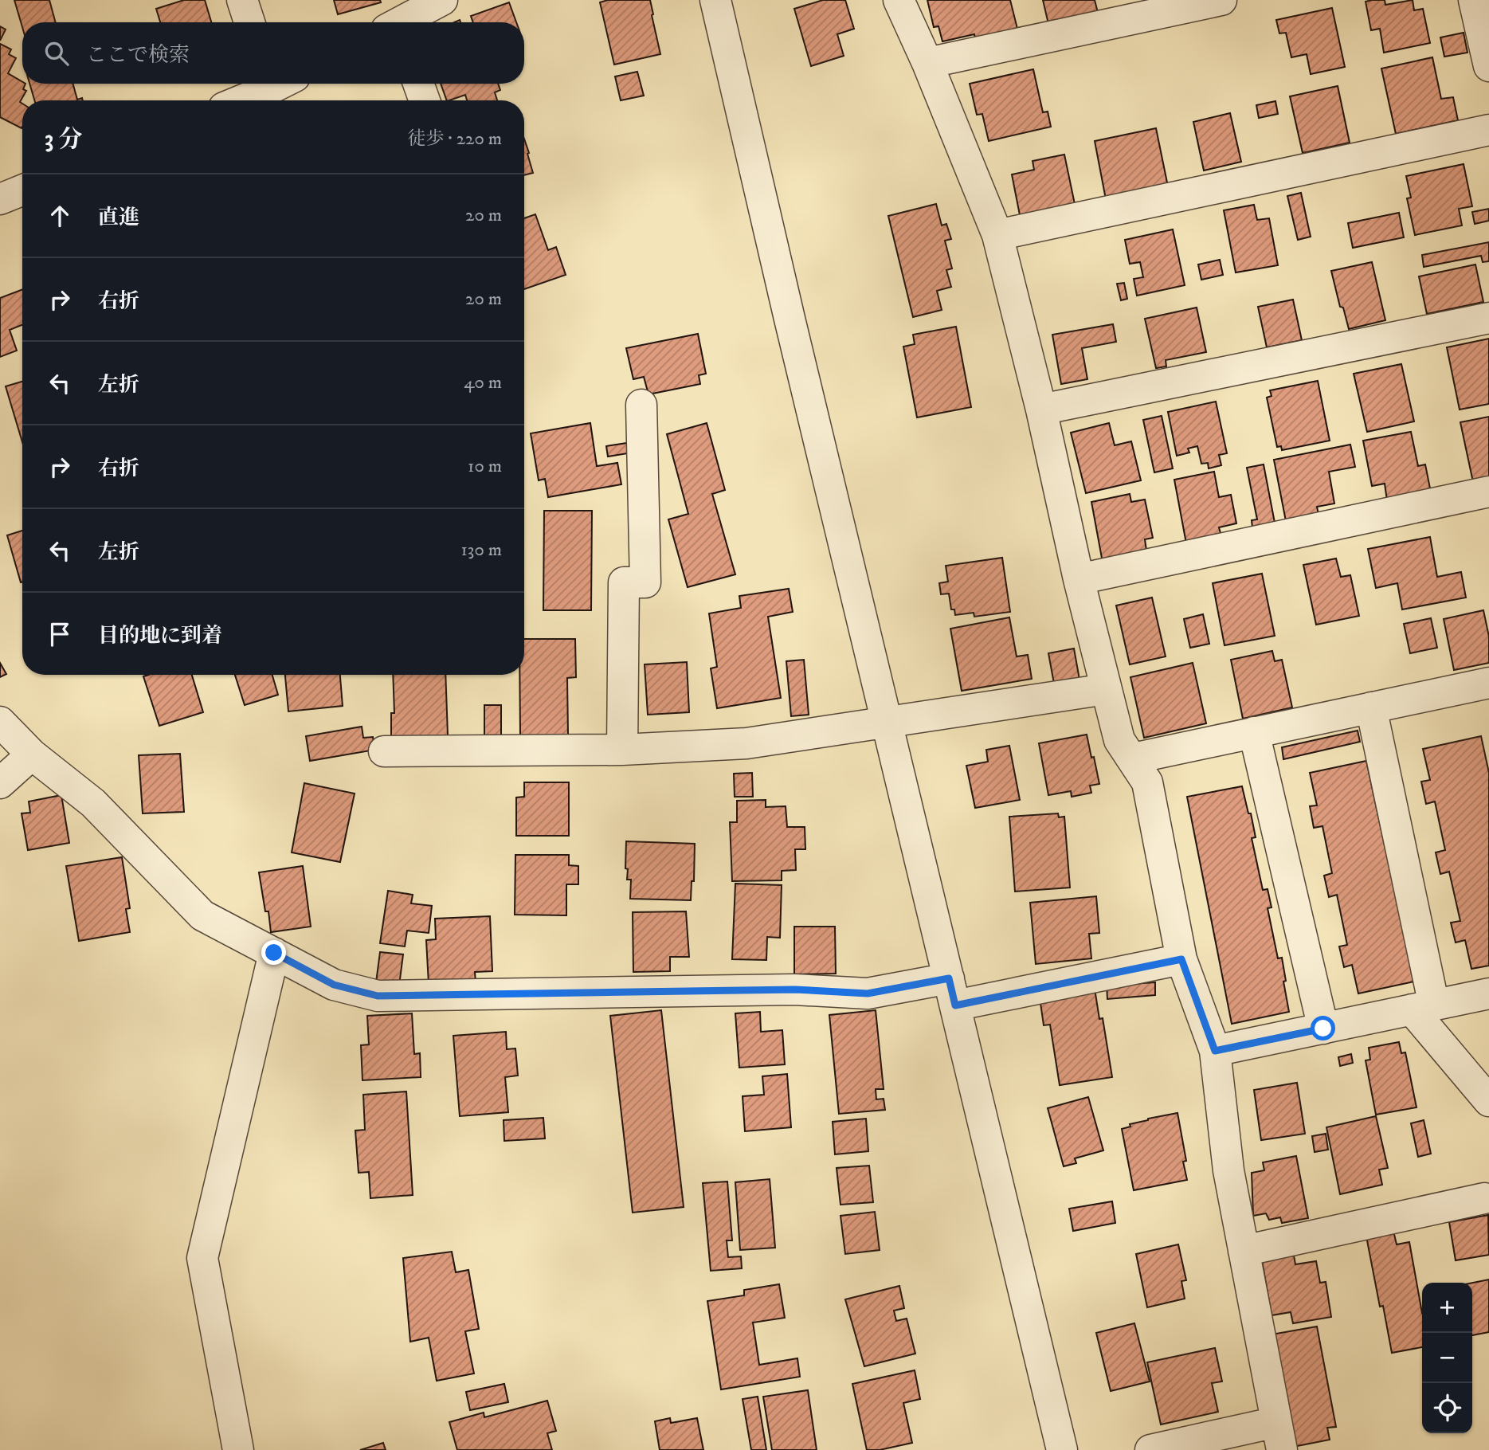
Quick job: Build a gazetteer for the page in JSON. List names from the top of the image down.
{
  "page": {
    "search": "ここで検索",
    "heading": ["3 分", "徒歩 · 220 m"],
    "list": [
      ["直進", "20 m"],
      ["右折", "20 m"],
      ["左折", "40 m"],
      ["右折", "10 m"],
      ["左折", "130 m"],
      "目的地に到着"
    ],
    "map_buttons": ["+", "−"]
  }
}
